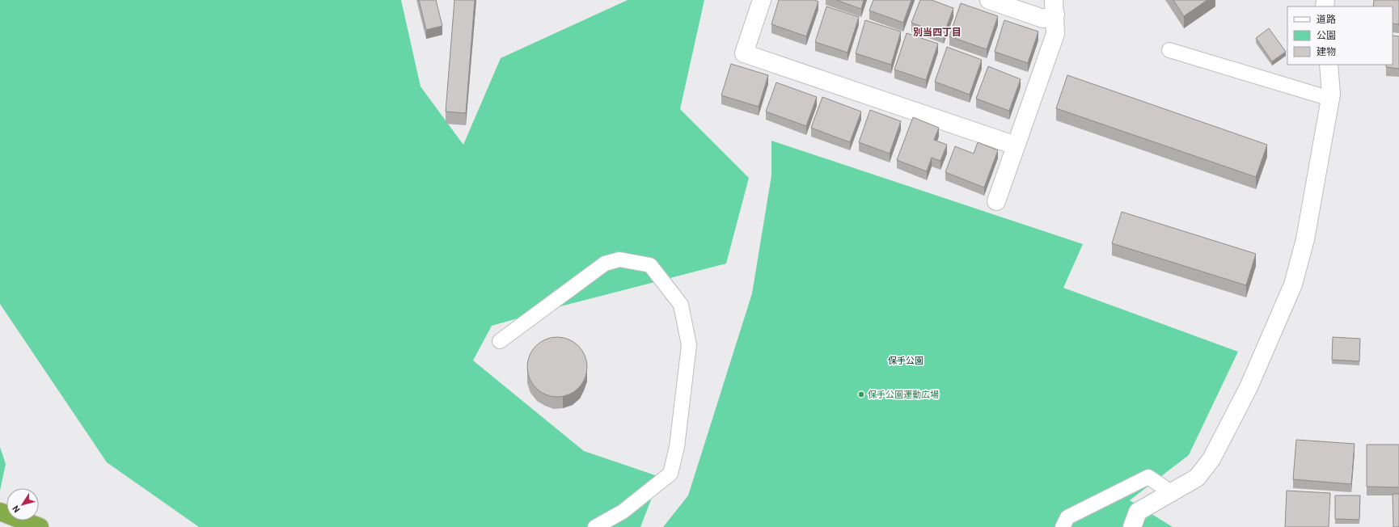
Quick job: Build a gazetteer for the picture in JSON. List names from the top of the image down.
{
  "districts": ["別当四丁目"],
  "parks": ["保手公園"],
  "places": ["保手公園運動広場"],
  "legend": ["道路", "公園", "建物"],
  "north": "bottom left"
}
